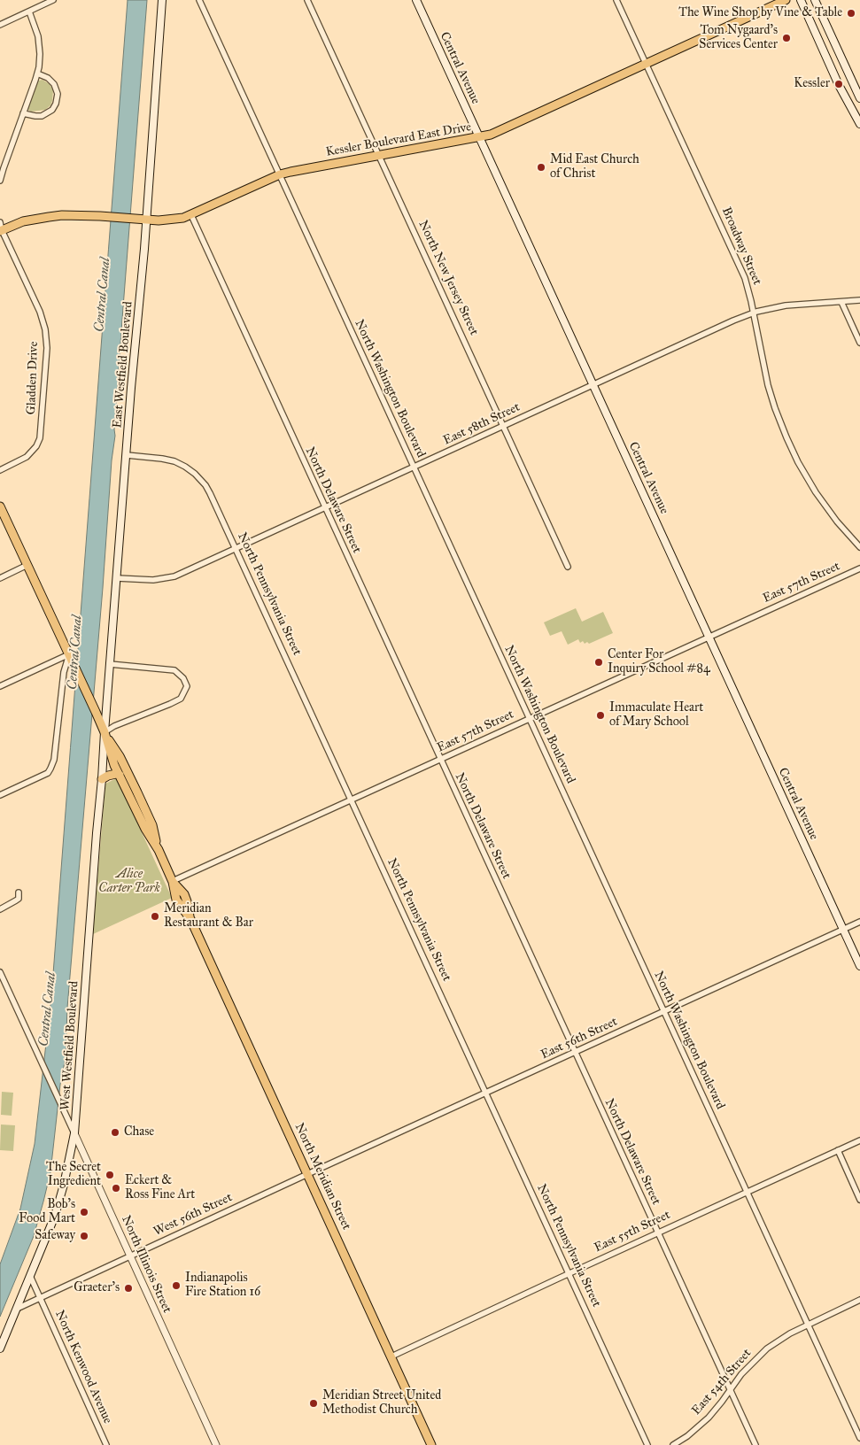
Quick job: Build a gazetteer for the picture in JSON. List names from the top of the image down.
{
  "streets": {
    "main road": [
      "Central Avenue",
      "Kessler Boulevard East Drive",
      "East Westfield Boulevard",
      "West Westfield Boulevard",
      "North Meridian Street"
    ],
    "street": [
      "Broadway Street",
      "North New Jersey Street",
      "Gladden Drive",
      "North Washington Boulevard",
      "East 58th Street",
      "North Delaware Street",
      "East 57th Street",
      "North Pennsylvania Street",
      "East 56th Street",
      "West 56th Street",
      "East 55th Street",
      "North Illinois Street",
      "North Kenwood Avenue",
      "East 54th Street"
    ]
  },
  "crossings": [
    ["Central Avenue", "Kessler Boulevard East Drive"],
    ["Central Avenue", "East 58th Street"],
    ["Central Avenue", "East 57th Street"],
    ["Central Avenue", "East 56th Street"],
    ["Kessler Boulevard East Drive", "Broadway Street"],
    ["Kessler Boulevard East Drive", "North New Jersey Street"],
    ["Kessler Boulevard East Drive", "East Westfield Boulevard"],
    ["Kessler Boulevard East Drive", "Gladden Drive"],
    ["Kessler Boulevard East Drive", "North Washington Boulevard"],
    ["Kessler Boulevard East Drive", "North Delaware Street"],
    ["Broadway Street", "East 58th Street"],
    ["North New Jersey Street", "East 58th Street"],
    ["East Westfield Boulevard", "East 58th Street"],
    ["East Westfield Boulevard", "North Pennsylvania Street"],
    ["East Westfield Boulevard", "West Westfield Boulevard"],
    ["East Westfield Boulevard", "North Meridian Street"],
    ["North Washington Boulevard", "East 58th Street"],
    ["North Washington Boulevard", "East 57th Street"],
    ["North Washington Boulevard", "East 56th Street"],
    ["North Washington Boulevard", "East 55th Street"],
    ["North Washington Boulevard", "East 54th Street"],
    ["East 58th Street", "North Delaware Street"],
    ["East 58th Street", "North Pennsylvania Street"],
    ["North Delaware Street", "East 57th Street"],
    ["North Delaware Street", "East 56th Street"],
    ["North Delaware Street", "East 55th Street"],
    ["North Delaware Street", "East 54th Street"],
    ["East 57th Street", "North Pennsylvania Street"],
    ["East 57th Street", "North Meridian Street"],
    ["North Pennsylvania Street", "East 56th Street"],
    ["North Pennsylvania Street", "East 55th Street"],
    ["East 56th Street", "North Meridian Street"],
    ["East 56th Street", "West 56th Street"],
    ["West Westfield Boulevard", "North Meridian Street"],
    ["West Westfield Boulevard", "North Illinois Street"],
    ["West Westfield Boulevard", "North Kenwood Avenue"],
    ["North Meridian Street", "West 56th Street"],
    ["North Meridian Street", "East 55th Street"],
    ["West 56th Street", "North Illinois Street"],
    ["West 56th Street", "North Kenwood Avenue"]
  ],
  "water": ["Central Canal"],
  "parks": ["Alice Carter Park"],
  "places": [
    "The Wine Shop by Vine & Table",
    "Tom Nygaard's Services Center",
    "Kessler",
    "Mid East Church of Christ",
    "Center For Inquiry School #84",
    "Immaculate Heart of Mary School",
    "Meridian Restaurant & Bar",
    "Chase",
    "The Secret Ingredient",
    "Eckert & Ross Fine Art",
    "Bob's Food Mart",
    "Safeway",
    "Indianapolis Fire Station 16",
    "Graeter's",
    "Meridian Street United Methodist Church"
  ]
}
